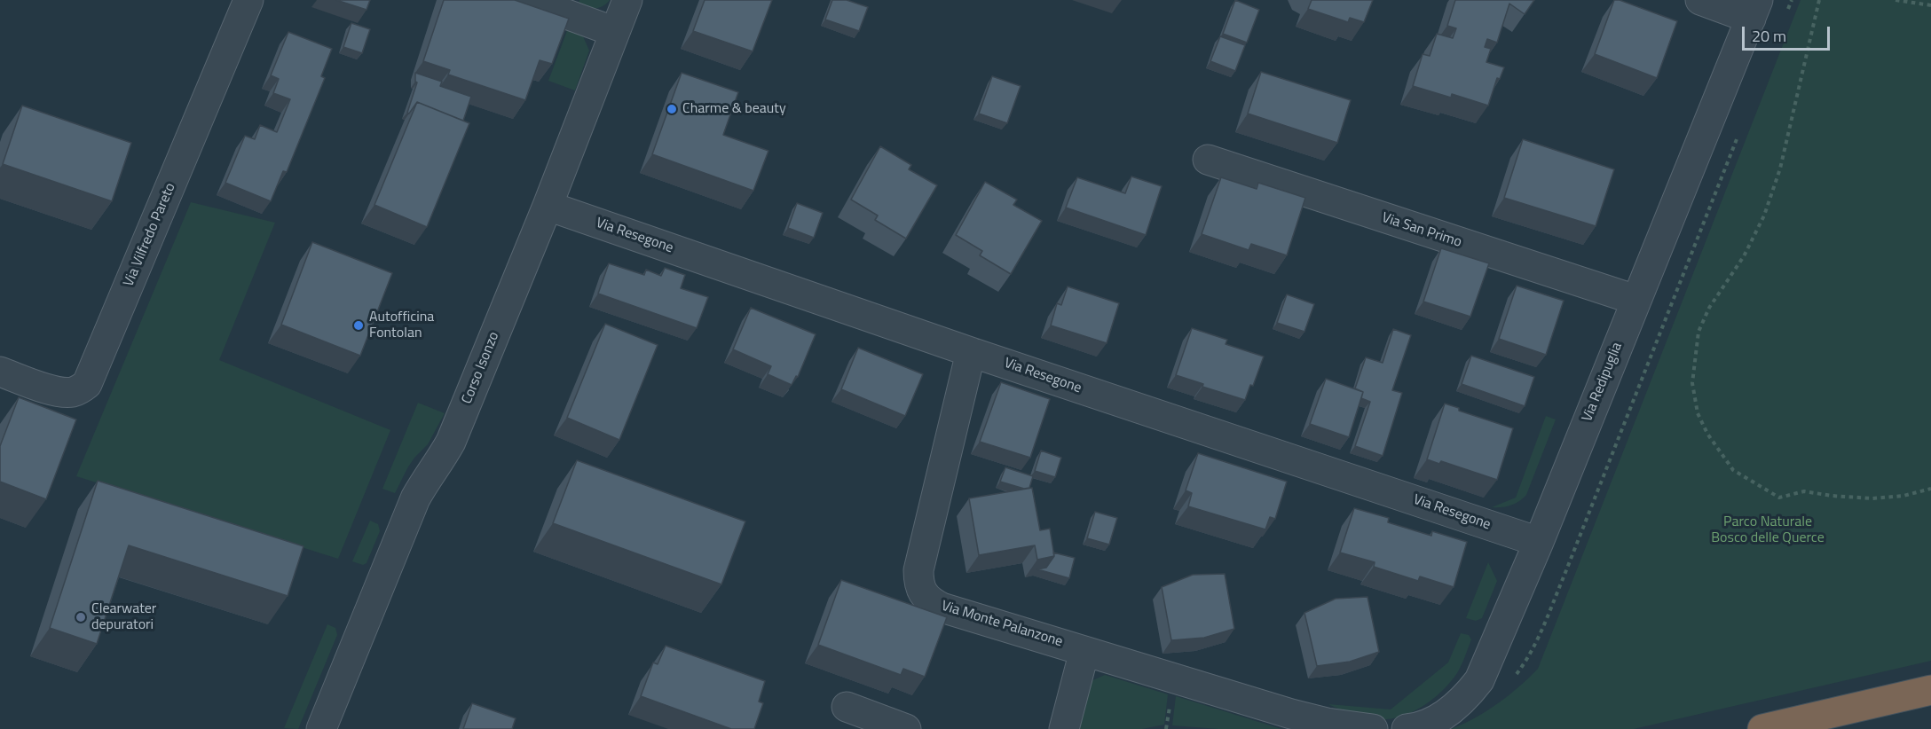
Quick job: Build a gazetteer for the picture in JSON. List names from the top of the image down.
{
  "streets": {
    "street": [
      "Via San Primo",
      "Via Vilfredo Pareto",
      "Via Resegone",
      "Corso Isonzo",
      "Via Redipuglia",
      "Via Monte Palanzone"
    ]
  },
  "crossings": [
    ["Via San Primo", "Via Redipuglia"],
    ["Via Resegone", "Corso Isonzo"],
    ["Via Resegone", "Via Redipuglia"],
    ["Via Resegone", "Via Monte Palanzone"]
  ],
  "parks": ["Parco Naturale Bosco delle Querce"],
  "places": ["Charme & beauty", "Autofficina Fontolan", "Clearwater depuratori"],
  "scale_bar": "20 m"
}
